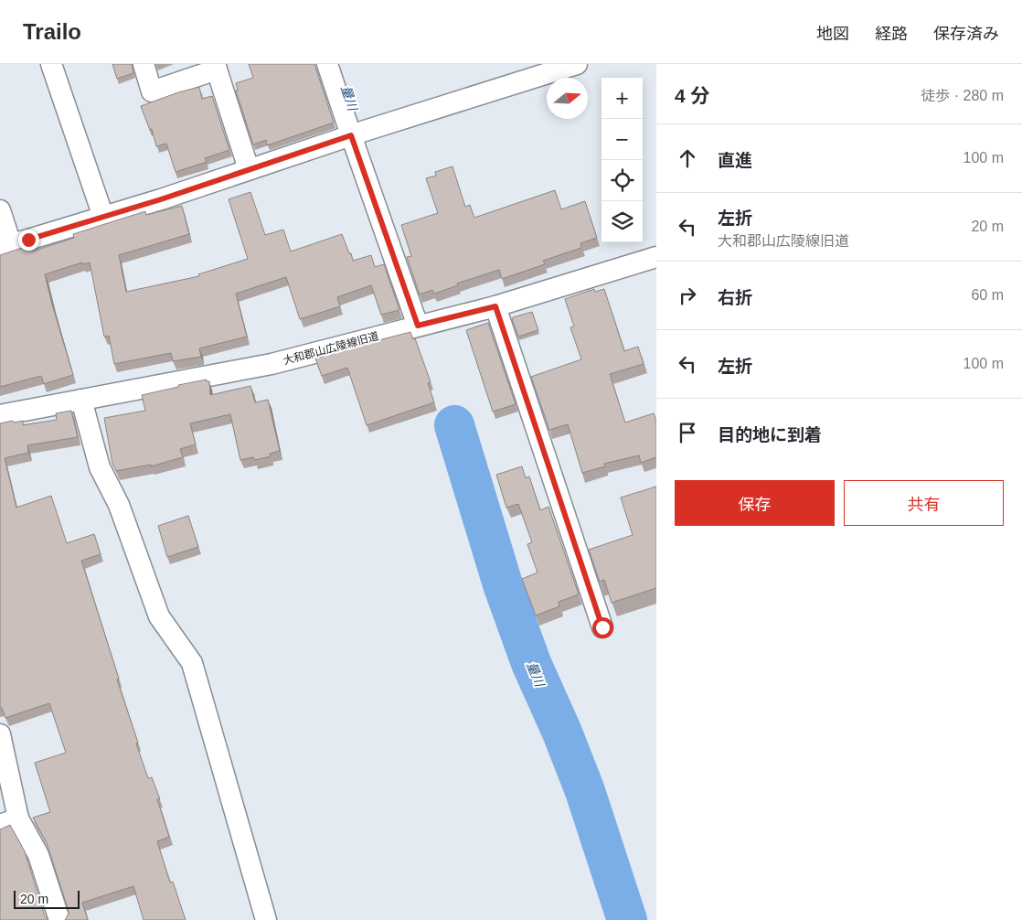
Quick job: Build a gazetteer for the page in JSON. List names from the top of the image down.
{
  "streets": {
    "street": ["大和郡山広陵線旧道"]
  },
  "water": ["量川"],
  "scale_bar": "20 m",
  "north": "right",
  "page": {
    "header": "Trailo",
    "nav": ["地図", "経路", "保存済み"],
    "heading": ["4 分", "徒歩 · 280 m"],
    "map_buttons": ["+", "−"],
    "list": [
      ["直進", "100 m"],
      ["左折", "大和郡山広陵線旧道", "20 m"],
      ["右折", "60 m"],
      ["左折", "100 m"],
      "目的地に到着"
    ],
    "buttons": ["保存", "共有"],
    "scale": "20 m"
  }
}
